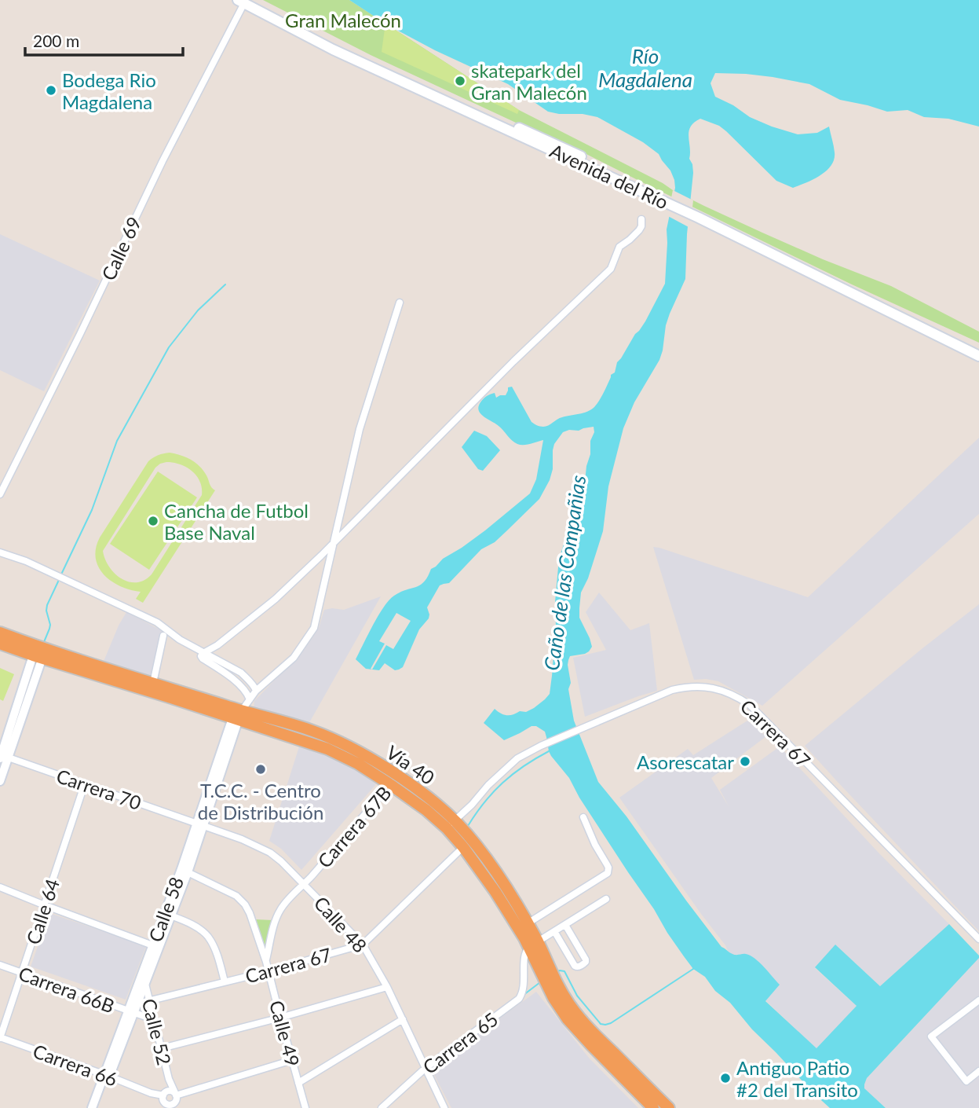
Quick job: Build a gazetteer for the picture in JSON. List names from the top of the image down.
{
  "streets": {
    "highway": ["Vía 40"],
    "main road": ["Avenida del Río"],
    "street": [
      "Calle 69",
      "Carrera 67",
      "Carrera 70",
      "Carrera 67B",
      "Calle 58",
      "Calle 64",
      "Calle 48",
      "Carrera 66B",
      "Calle 52",
      "Calle 49",
      "Carrera 65",
      "Carrera 66"
    ]
  },
  "crossings": [
    ["Avenida del Río", "Calle 69"],
    ["Carrera 67", "Vía 40"],
    ["Carrera 67", "Calle 58"],
    ["Carrera 67", "Calle 48"],
    ["Carrera 67", "Carrera 66B"],
    ["Carrera 67", "Calle 52"],
    ["Carrera 67", "Calle 49"],
    ["Vía 40", "Carrera 67B"],
    ["Vía 40", "Calle 58"],
    ["Vía 40", "Carrera 65"],
    ["Carrera 70", "Calle 58"],
    ["Carrera 70", "Calle 64"],
    ["Carrera 70", "Calle 48"],
    ["Carrera 67B", "Calle 48"],
    ["Carrera 67B", "Calle 49"],
    ["Calle 58", "Calle 48"],
    ["Calle 58", "Carrera 66B"],
    ["Calle 58", "Calle 52"],
    ["Calle 58", "Calle 49"],
    ["Calle 58", "Carrera 66"],
    ["Calle 64", "Carrera 66B"],
    ["Calle 64", "Carrera 66"],
    ["Calle 48", "Carrera 65"],
    ["Calle 52", "Carrera 66"]
  ],
  "water": ["Río Magdalena", "Caño de las Compañias"],
  "parks": ["Gran Malecón"],
  "places": [
    "skatepark del Gran Malecón",
    "Bodega Rio Magdalena",
    "Cancha de Futbol Base Naval",
    "Asorescatar",
    "T.C.C. - Centro de Distribución",
    "Antiguo Patio #2 del Transito"
  ],
  "scale_bar": "200 m"
}
